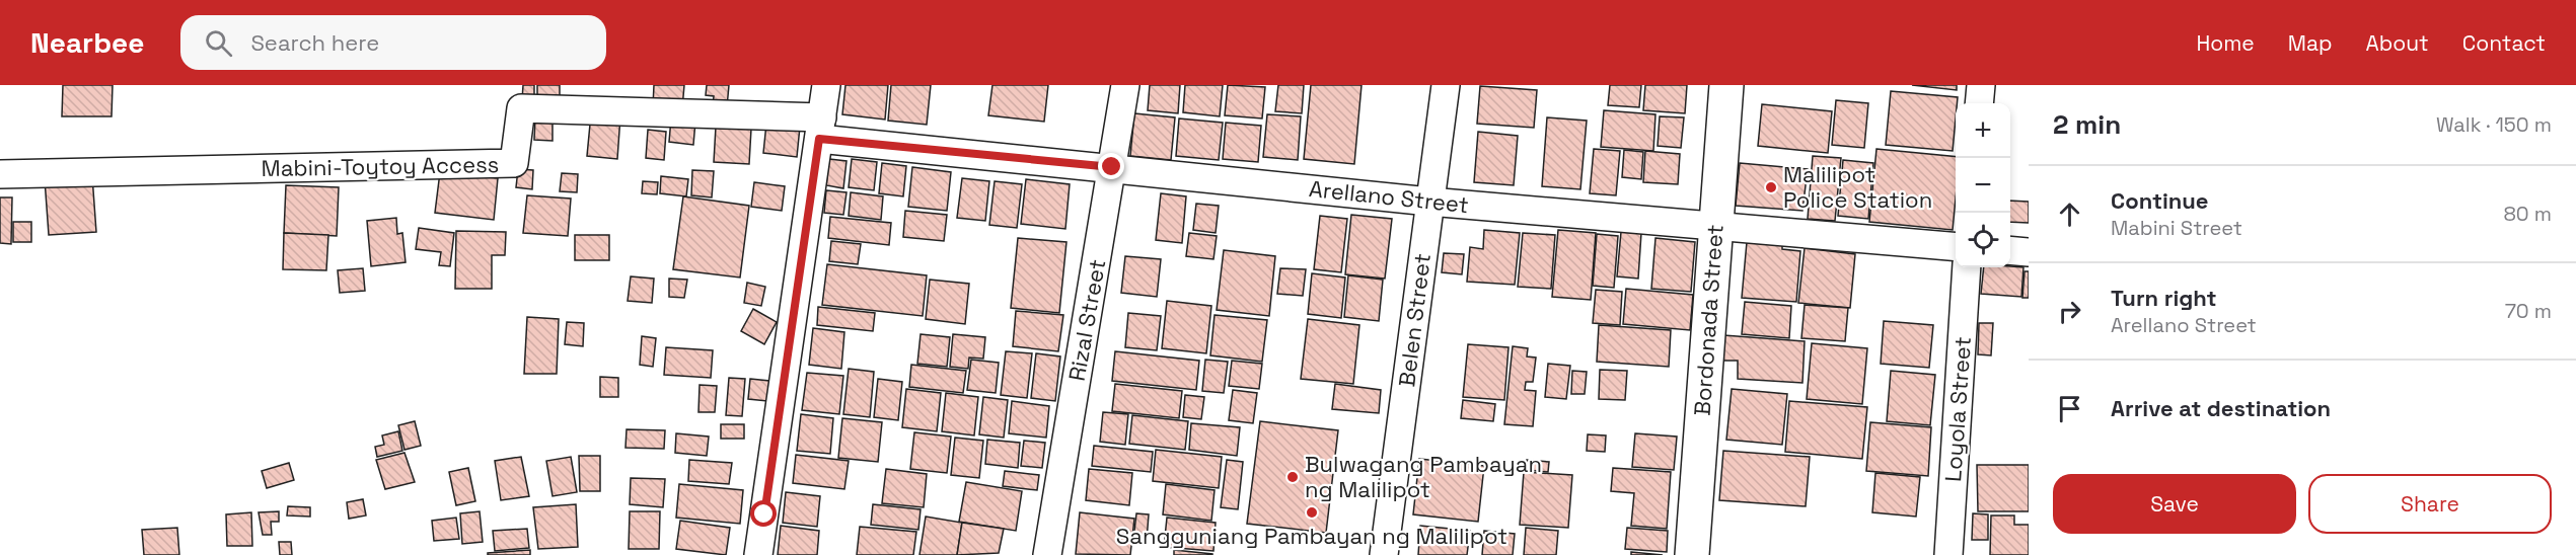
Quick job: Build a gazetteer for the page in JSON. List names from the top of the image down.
{
  "streets": {
    "street": [
      "Mabini-Toytoy Access",
      "Arellano Street",
      "Rizal Street",
      "Belen Street",
      "Bordonada Street",
      "Loyola Street"
    ]
  },
  "crossings": [
    ["Mabini-Toytoy Access", "Arellano Street"],
    ["Arellano Street", "Rizal Street"],
    ["Arellano Street", "Belen Street"],
    ["Arellano Street", "Bordonada Street"]
  ],
  "places": ["Malilipot Police Station", "Bulwagang Pambayan ng Malilipot", "Sangguniang Pambayan ng Malilipot"],
  "page": {
    "header": "Nearbee",
    "search": "Search here",
    "nav": [
      "Home",
      "Map",
      "About",
      "Contact"
    ],
    "heading": ["2 min", "Walk · 150 m"],
    "map_buttons": ["+", "−"],
    "list": [
      ["Continue", "Mabini Street", "80 m"],
      ["Turn right", "Arellano Street", "70 m"],
      "Arrive at destination"
    ],
    "buttons": ["Save", "Share"]
  }
}
